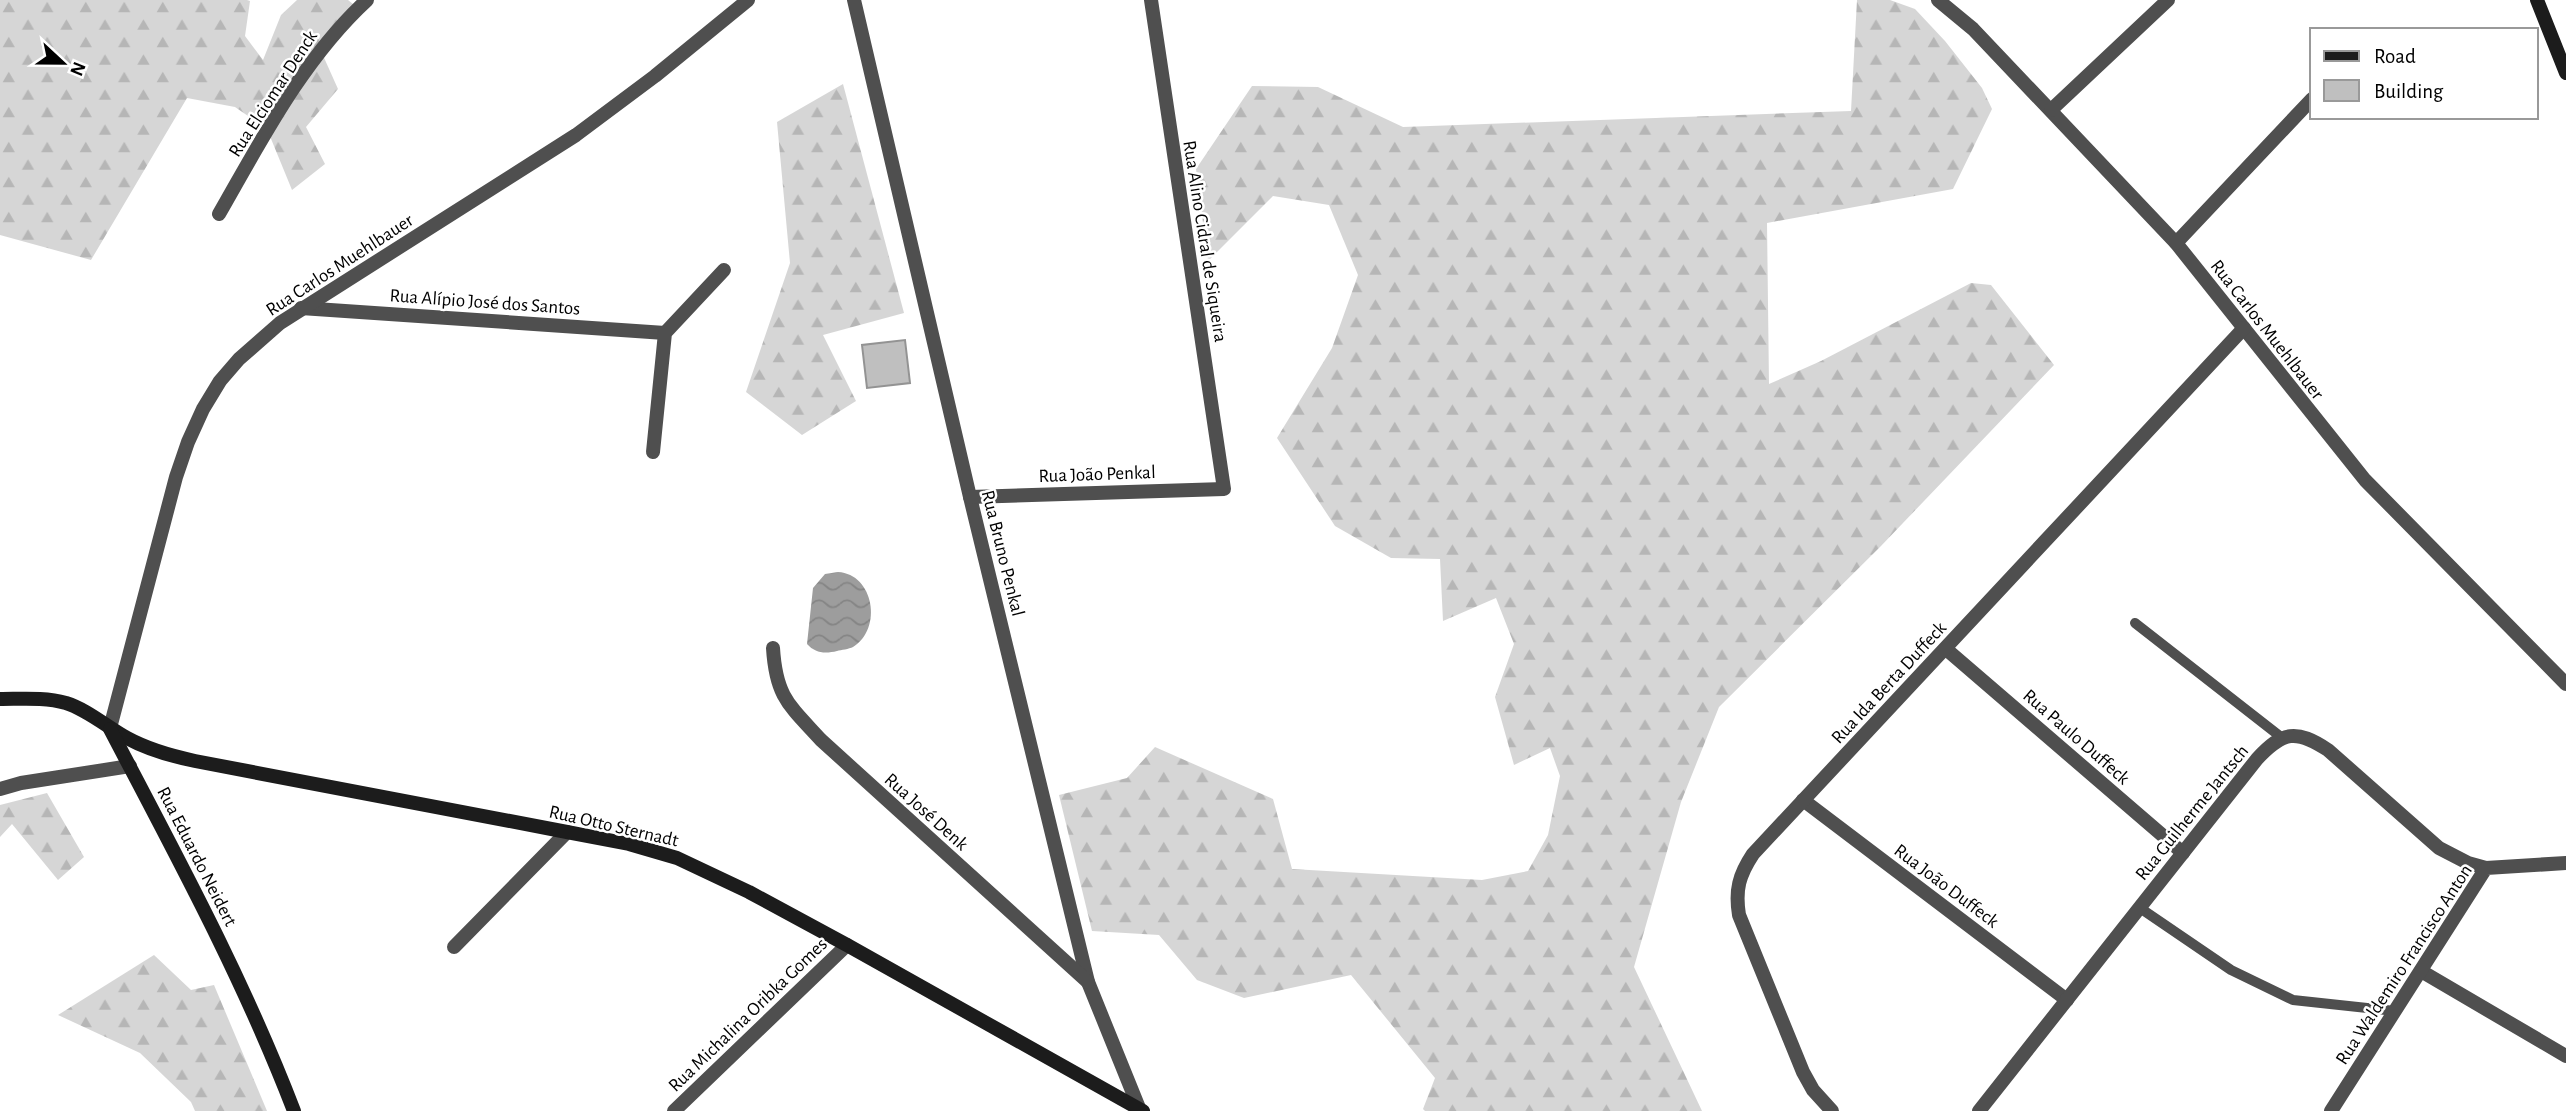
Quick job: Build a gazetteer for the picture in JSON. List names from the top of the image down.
{
  "streets": {
    "main road": ["Rua Otto Sternadt", "Rua Eduardo Neidert"],
    "street": [
      "Rua Elciomar Denck",
      "Rua Alino Cidral de Siqueira",
      "Rua Carlos Muehlbauer",
      "Rua Alípio José dos Santos",
      "Rua João Penkal",
      "Rua Bruno Penkal",
      "Rua Ida Berta Duffeck",
      "Rua Paulo Duffeck",
      "Rua José Denk",
      "Rua Guilherme Jantsch",
      "Rua João Duffeck",
      "Rua Waldemiro Francisco Anton",
      "Rua Michalina Oribka Gomes"
    ]
  },
  "crossings": [
    ["Rua Alino Cidral de Siqueira", "Rua João Penkal"],
    ["Rua Carlos Muehlbauer", "Rua Alípio José dos Santos"],
    ["Rua Carlos Muehlbauer", "Rua Ida Berta Duffeck"],
    ["Rua Carlos Muehlbauer", "Rua Otto Sternadt"],
    ["Rua Carlos Muehlbauer", "Rua Eduardo Neidert"],
    ["Rua João Penkal", "Rua Bruno Penkal"],
    ["Rua Bruno Penkal", "Rua José Denk"],
    ["Rua Bruno Penkal", "Rua Otto Sternadt"],
    ["Rua Ida Berta Duffeck", "Rua Paulo Duffeck"],
    ["Rua Ida Berta Duffeck", "Rua João Duffeck"],
    ["Rua Paulo Duffeck", "Rua Guilherme Jantsch"],
    ["Rua Guilherme Jantsch", "Rua João Duffeck"],
    ["Rua Otto Sternadt", "Rua Eduardo Neidert"],
    ["Rua Otto Sternadt", "Rua Michalina Oribka Gomes"]
  ],
  "legend": ["Road", "Building"],
  "north": "right"
}
